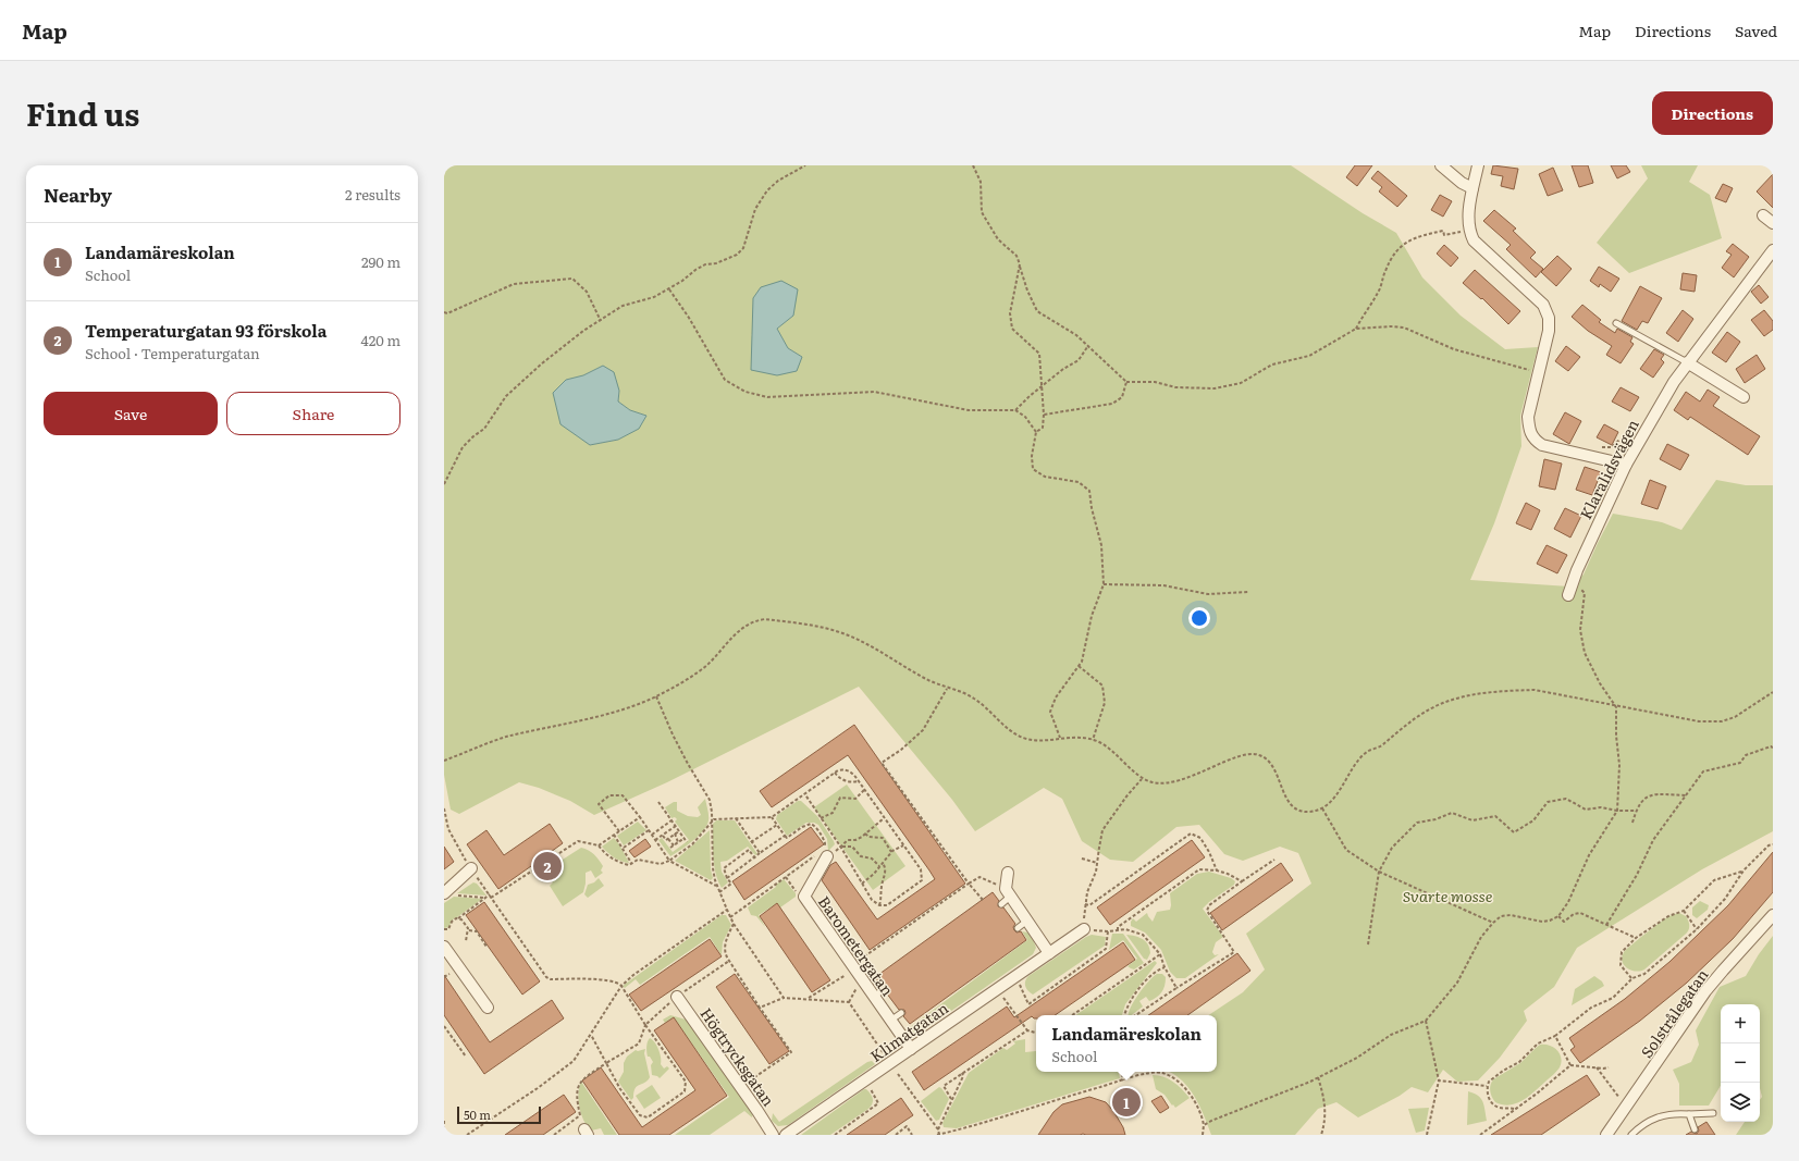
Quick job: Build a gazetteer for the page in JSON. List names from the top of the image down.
{
  "streets": {
    "street": [
      "Klaralidsvägen",
      "Barometergatan",
      "Solstrålegatan",
      "Klimatgatan",
      "Högtrycksgatan"
    ]
  },
  "crossings": [
    ["Barometergatan", "Klimatgatan"]
  ],
  "parks": ["Svarte mosse"],
  "scale_bar": "50 m",
  "page": {
    "header": "Map",
    "nav": ["Map", "Directions", "Saved"],
    "title": "Find us",
    "buttons": [
      "Directions",
      ["Save", "Share"]
    ],
    "heading": ["Nearby", "2 results"],
    "list": [
      {
        "mark": "1",
        "name": "Landamäreskolan",
        "note": "School",
        "value": "290 m"
      },
      {
        "mark": "2",
        "name": "Temperaturgatan 93 förskola",
        "note": "School · Temperaturgatan",
        "value": "420 m"
      }
    ],
    "pins": ["2", "1"],
    "map_buttons": ["+", "−"],
    "popup": ["Landamäreskolan", "School"],
    "scale": "50 m"
  }
}
